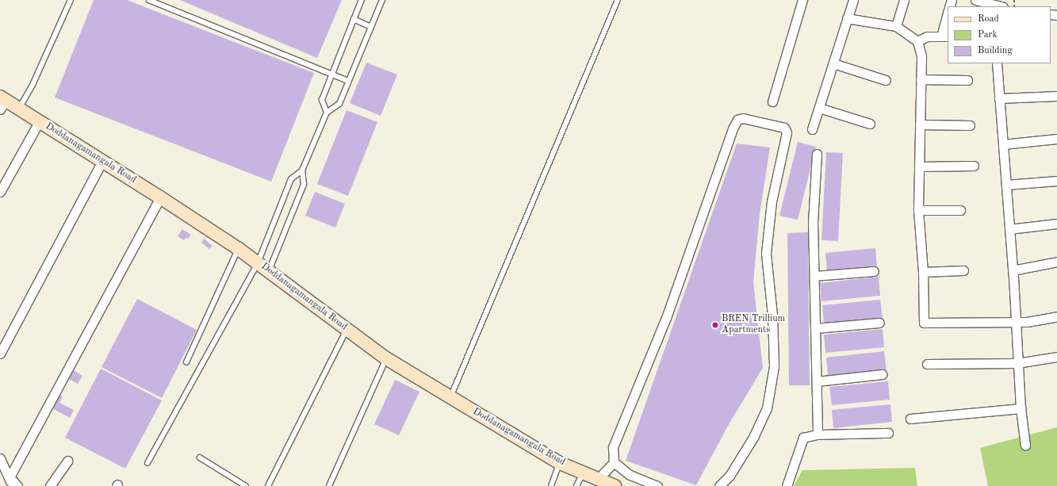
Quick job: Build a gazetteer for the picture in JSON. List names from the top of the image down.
{
  "streets": {
    "street": ["Doddanagamangala Road"]
  },
  "places": ["BREN Trillium Apartments"],
  "legend": ["Road", "Park", "Building"]
}
